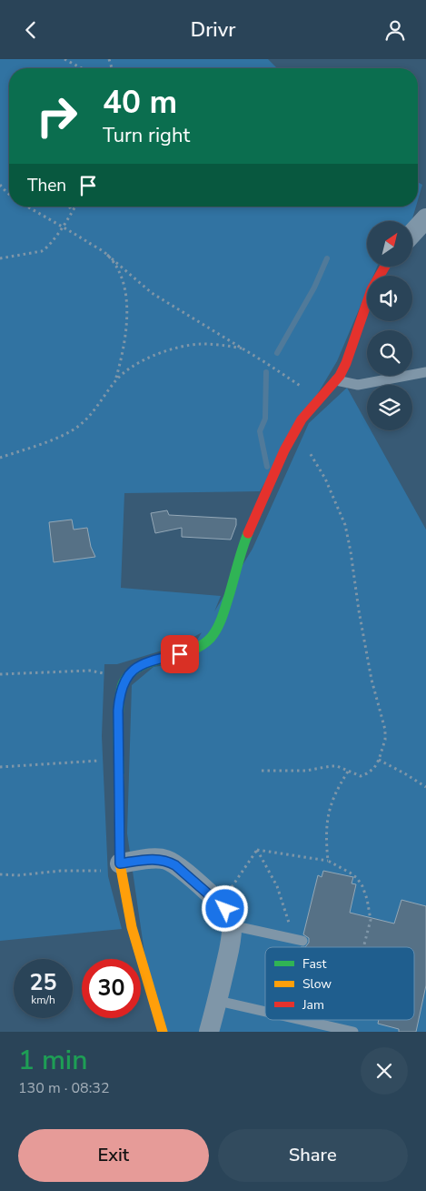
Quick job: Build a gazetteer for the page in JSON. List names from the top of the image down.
{
  "legend": ["Fast", "Slow", "Jam"],
  "north": "top right",
  "page": {
    "header": "Drivr",
    "turn": ["40 m", "Turn right"],
    "then": "Then",
    "speed": "25 km/h",
    "limit": "30",
    "heading": ["1 min", "130 m · 08:32"],
    "buttons": ["Exit", "Share"]
  }
}
